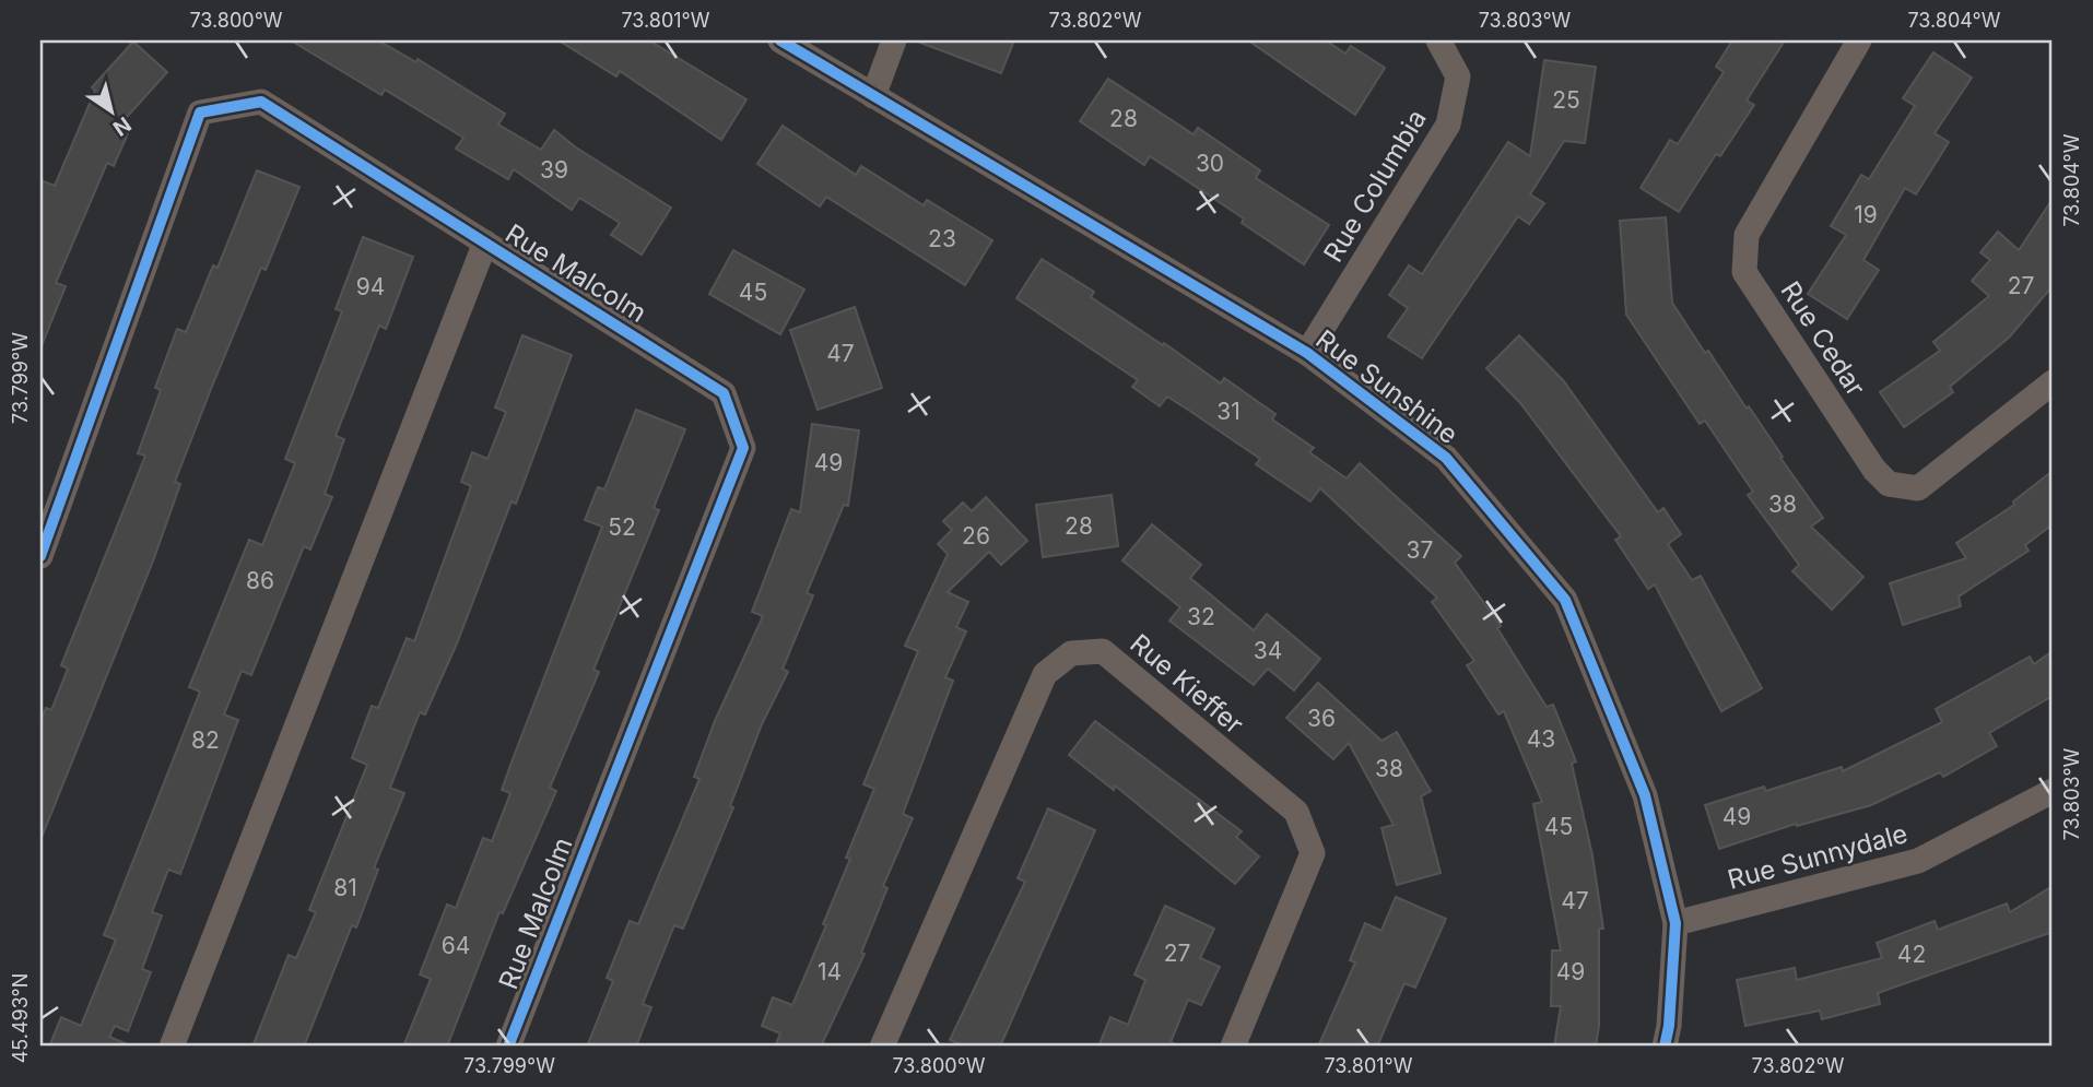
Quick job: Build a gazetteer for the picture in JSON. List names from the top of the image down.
{
  "streets": {
    "street": [
      "Rue Columbia",
      "Rue Malcolm",
      "Rue Cedar",
      "Rue Sunshine",
      "Rue Kieffer",
      "Rue Sunnydale"
    ]
  },
  "crossings": [
    ["Rue Columbia", "Rue Sunshine"],
    ["Rue Sunshine", "Rue Sunnydale"]
  ],
  "house_numbers": [
    "25",
    "28",
    "30",
    "39",
    "19",
    "23",
    "27",
    "94",
    "45",
    "47",
    "31",
    "49",
    "38",
    "28",
    "52",
    "26",
    "37",
    "86",
    "32",
    "34",
    "36",
    "43",
    "82",
    "38",
    "49",
    "45",
    "81",
    "47",
    "64",
    "27",
    "42",
    "14",
    "49"
  ],
  "north": "bottom right",
  "coordinates": [
    "73.800°W",
    "73.801°W",
    "73.802°W",
    "73.803°W",
    "73.804°W",
    "73.799°W",
    "45.493°N"
  ]
}
